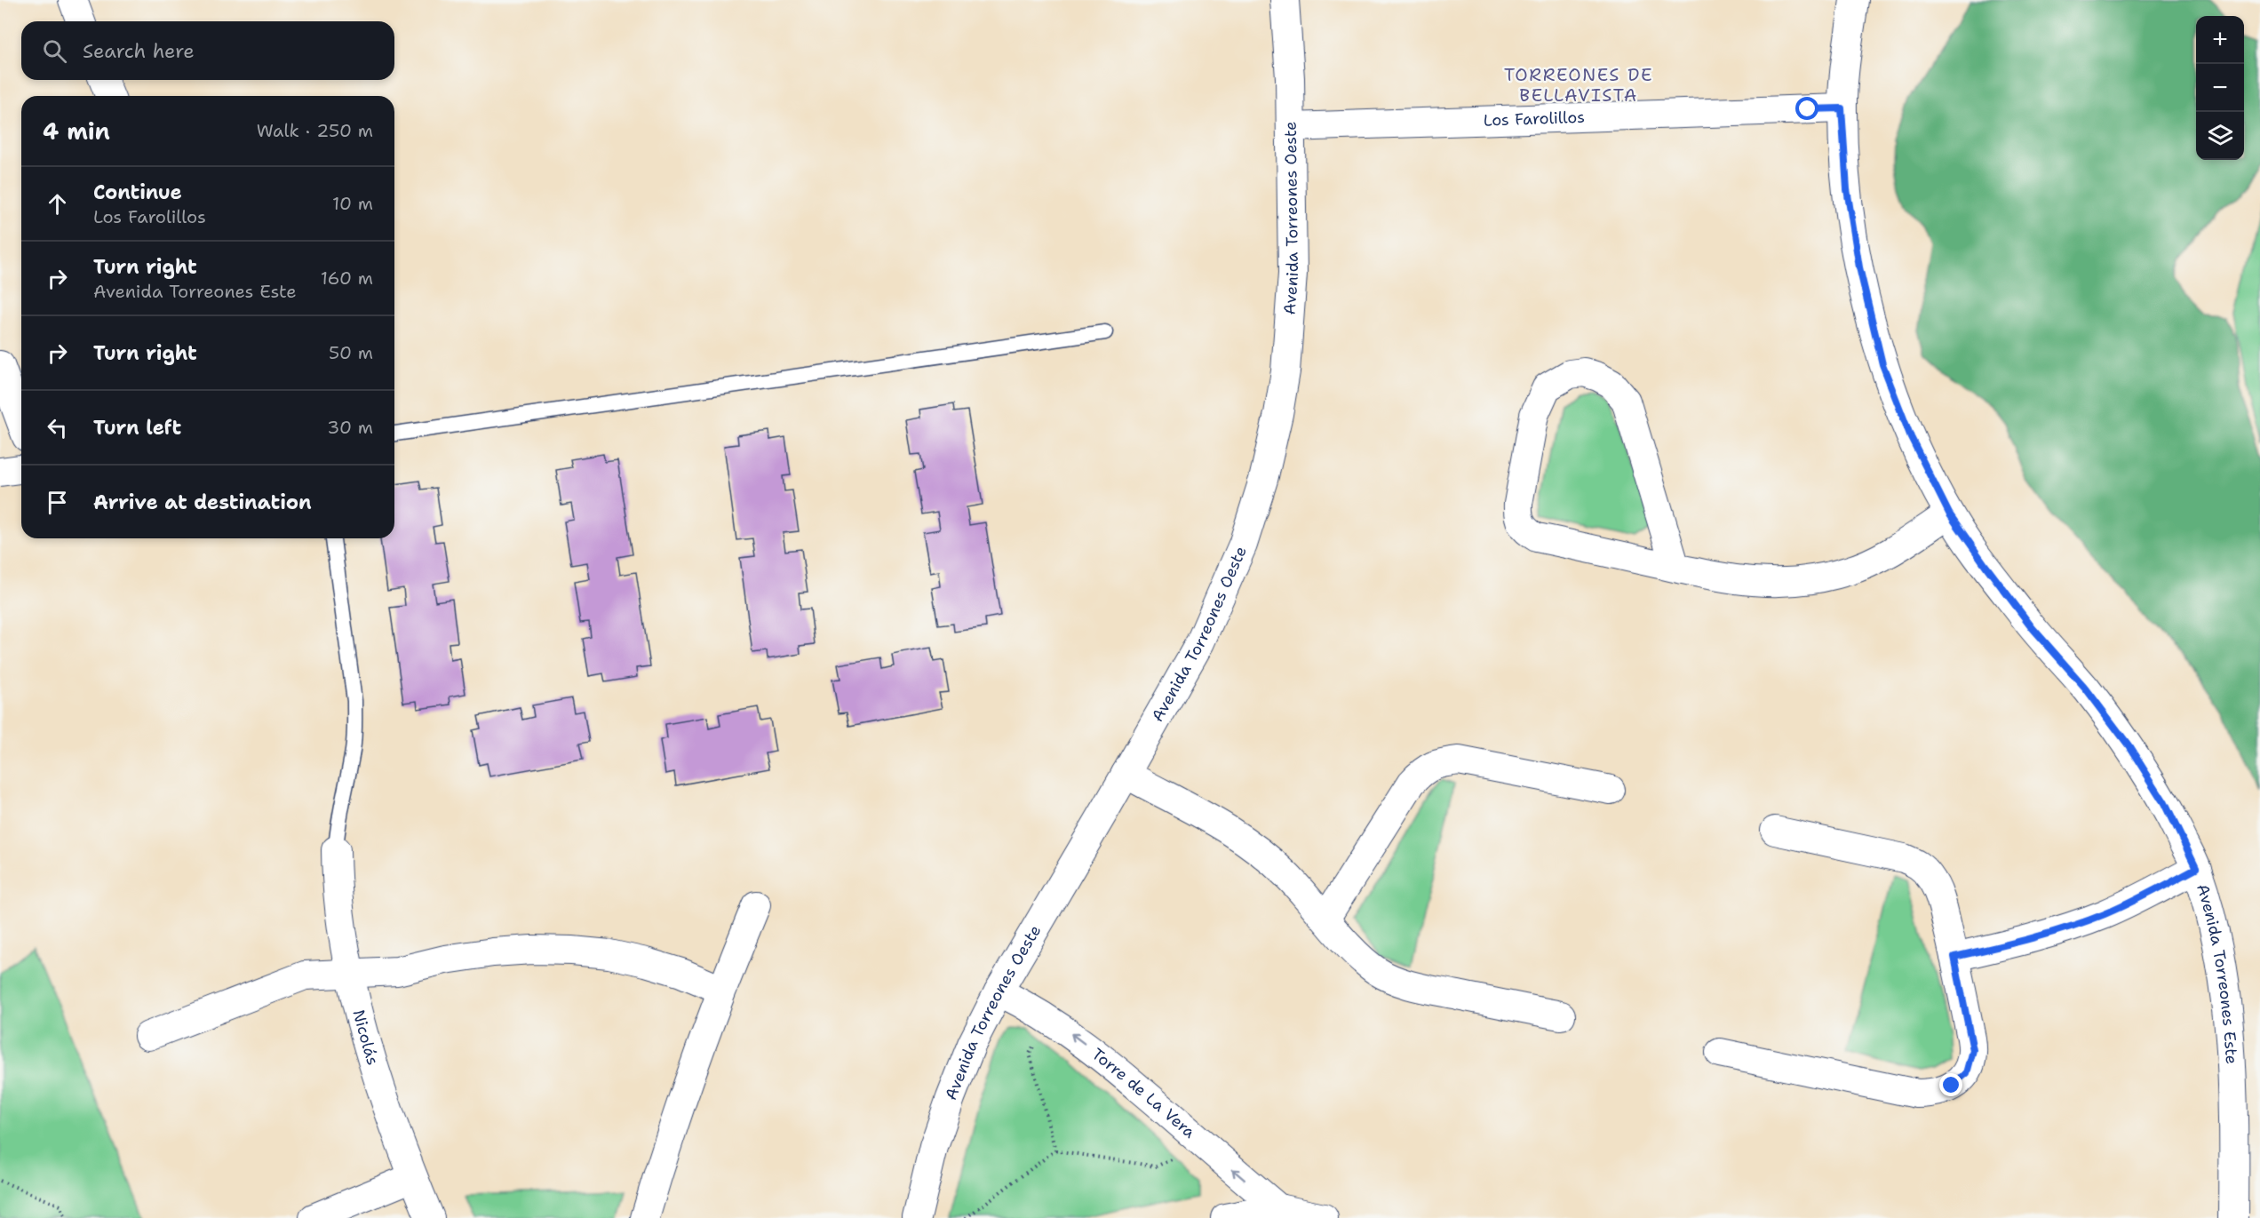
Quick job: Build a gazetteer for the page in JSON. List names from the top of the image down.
{
  "streets": {
    "street": [
      "Los Farolillos",
      "Avenida Torreones Oeste",
      "Avenida Torreones Este",
      "Nicolás",
      "Torre de La Vera"
    ]
  },
  "crossings": [
    ["Los Farolillos", "Avenida Torreones Oeste"],
    ["Los Farolillos", "Avenida Torreones Este"],
    ["Avenida Torreones Oeste", "Torre de La Vera"]
  ],
  "districts": ["TORREONES DE BELLAVISTA"],
  "page": {
    "map_buttons": ["+", "−"],
    "search": "Search here",
    "heading": ["4 min", "Walk · 250 m"],
    "list": [
      ["Continue", "Los Farolillos", "10 m"],
      ["Turn right", "Avenida Torreones Este", "160 m"],
      ["Turn right", "50 m"],
      ["Turn left", "30 m"],
      "Arrive at destination"
    ]
  }
}
